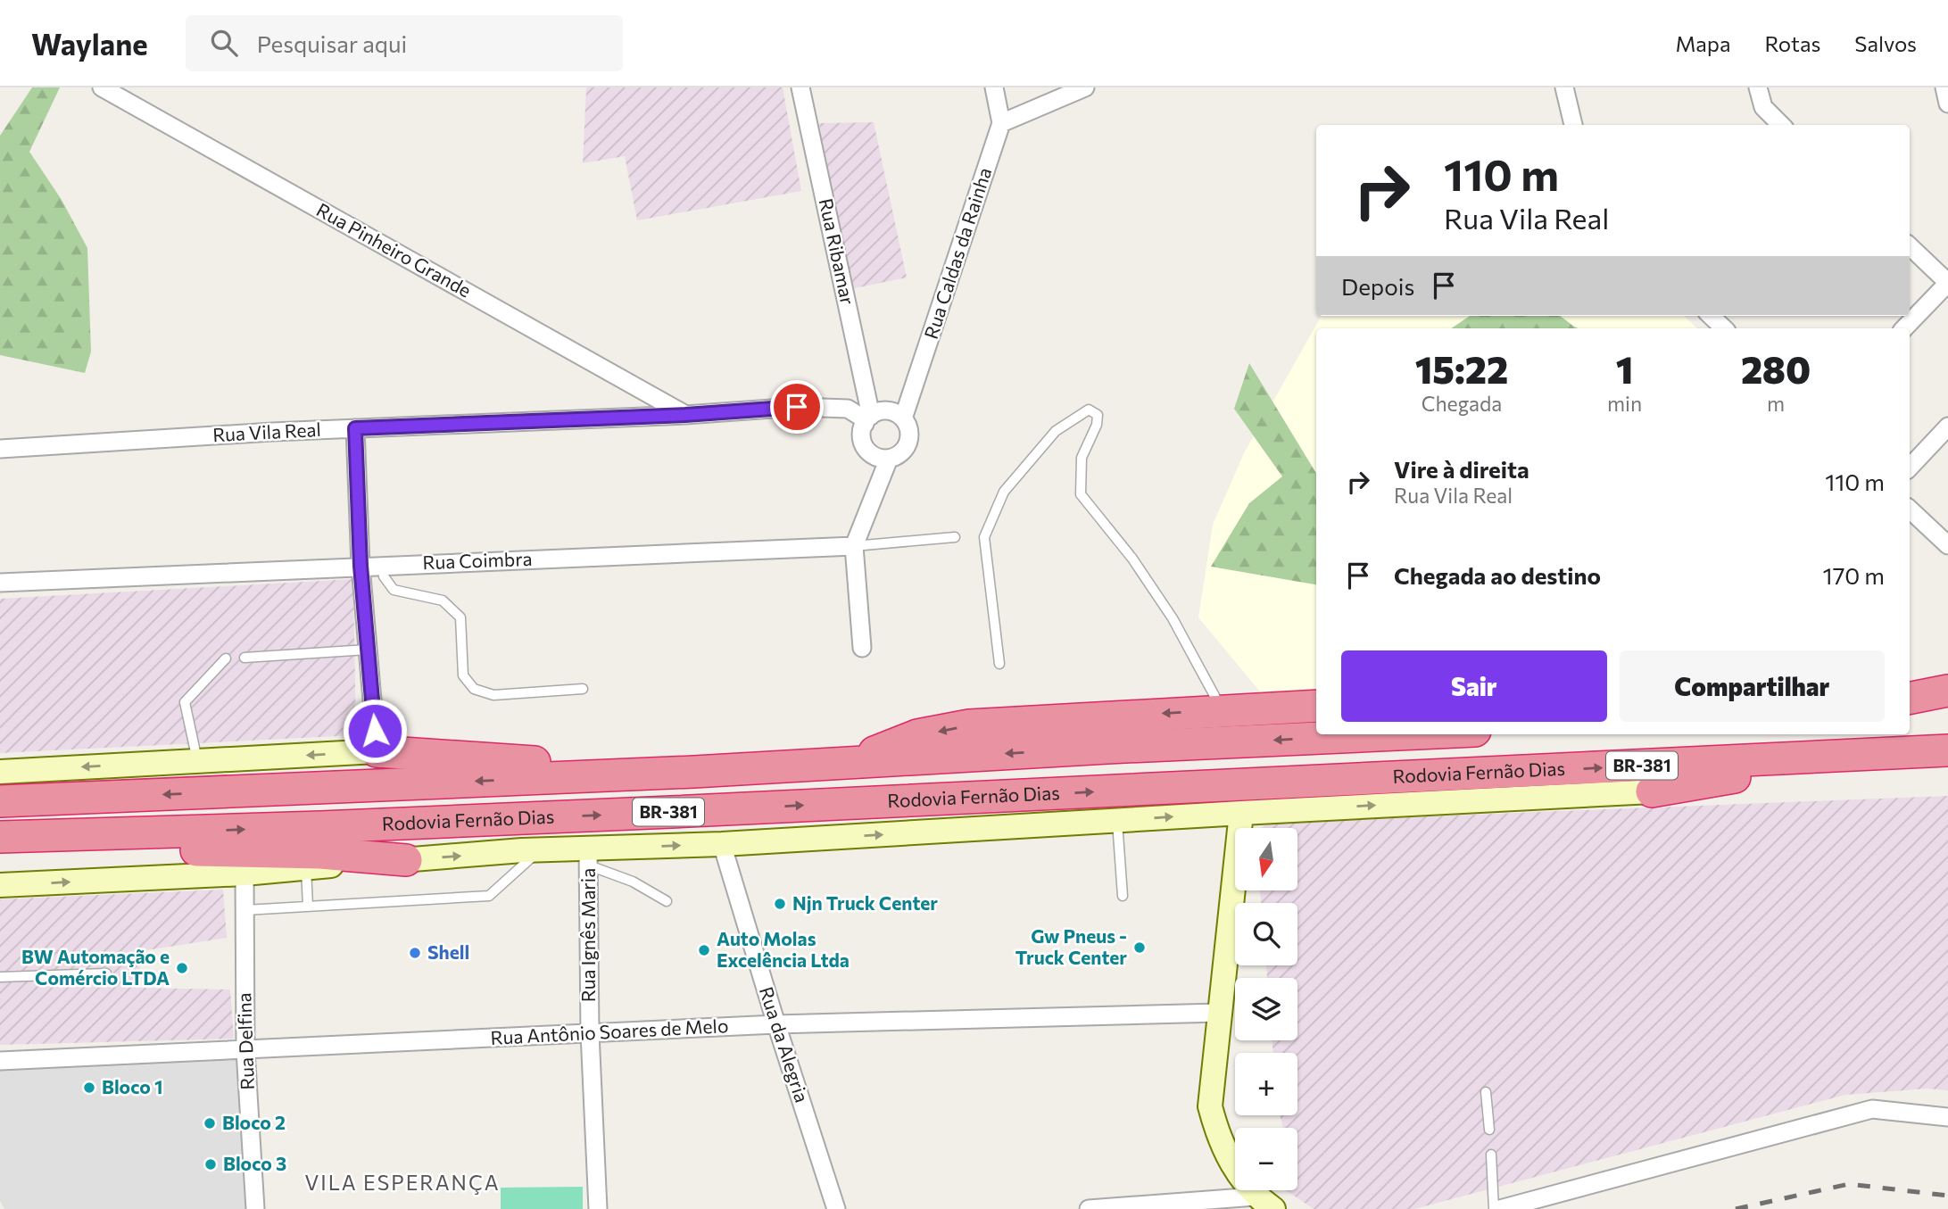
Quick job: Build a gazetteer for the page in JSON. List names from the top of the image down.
{
  "streets": {
    "highway": ["BR-381", "Rodovia Fernão Dias"],
    "street": [
      "Rua Pinheiro Grande",
      "Rua Ribamar",
      "Rua Caldas da Rainha",
      "Rua Vila Real",
      "Rua Coimbra",
      "Rua Ignês Maria",
      "Rua Antônio Soares de Melo",
      "Rua Delfina",
      "Rua da Alegria"
    ]
  },
  "crossings": [
    ["Rua Pinheiro Grande", "Rua Vila Real"],
    ["Rua Ribamar", "Rua Caldas da Rainha"],
    ["Rua Ribamar", "Rua Vila Real"],
    ["Rua Caldas da Rainha", "Rua Vila Real"],
    ["BR-381", "Rodovia Fernão Dias"],
    ["Rodovia Fernão Dias", "Rua Ignês Maria"],
    ["Rodovia Fernão Dias", "Rua Delfina"],
    ["Rodovia Fernão Dias", "Rua da Alegria"],
    ["Rua Ignês Maria", "Rua Antônio Soares de Melo"],
    ["Rua Antônio Soares de Melo", "Rua Delfina"],
    ["Rua Antônio Soares de Melo", "Rua da Alegria"]
  ],
  "districts": ["VILA ESPERANÇA"],
  "places": [
    "Njn Truck Center",
    "Gw Pneus - Truck Center",
    "Auto Molas Excelência Ltda",
    "Shell",
    "BW Automação e Comércio LTDA",
    "Bloco 1",
    "Bloco 2",
    "Bloco 3"
  ],
  "north": "bottom",
  "page": {
    "header": "Waylane",
    "search": "Pesquisar aqui",
    "nav": ["Mapa", "Rotas", "Salvos"],
    "turn": ["110 m", "Rua Vila Real"],
    "then": "Depois",
    "eta": [
      "15:22",
      "Chegada",
      "1",
      "min",
      "280",
      "m"
    ],
    "list": [
      {
        "name": "Vire à direita",
        "note": "Rua Vila Real",
        "value": "110 m"
      },
      {
        "name": "Chegada ao destino",
        "value": "170 m"
      }
    ],
    "buttons": ["Sair", "Compartilhar"],
    "map_buttons": ["+", "−"]
  }
}
